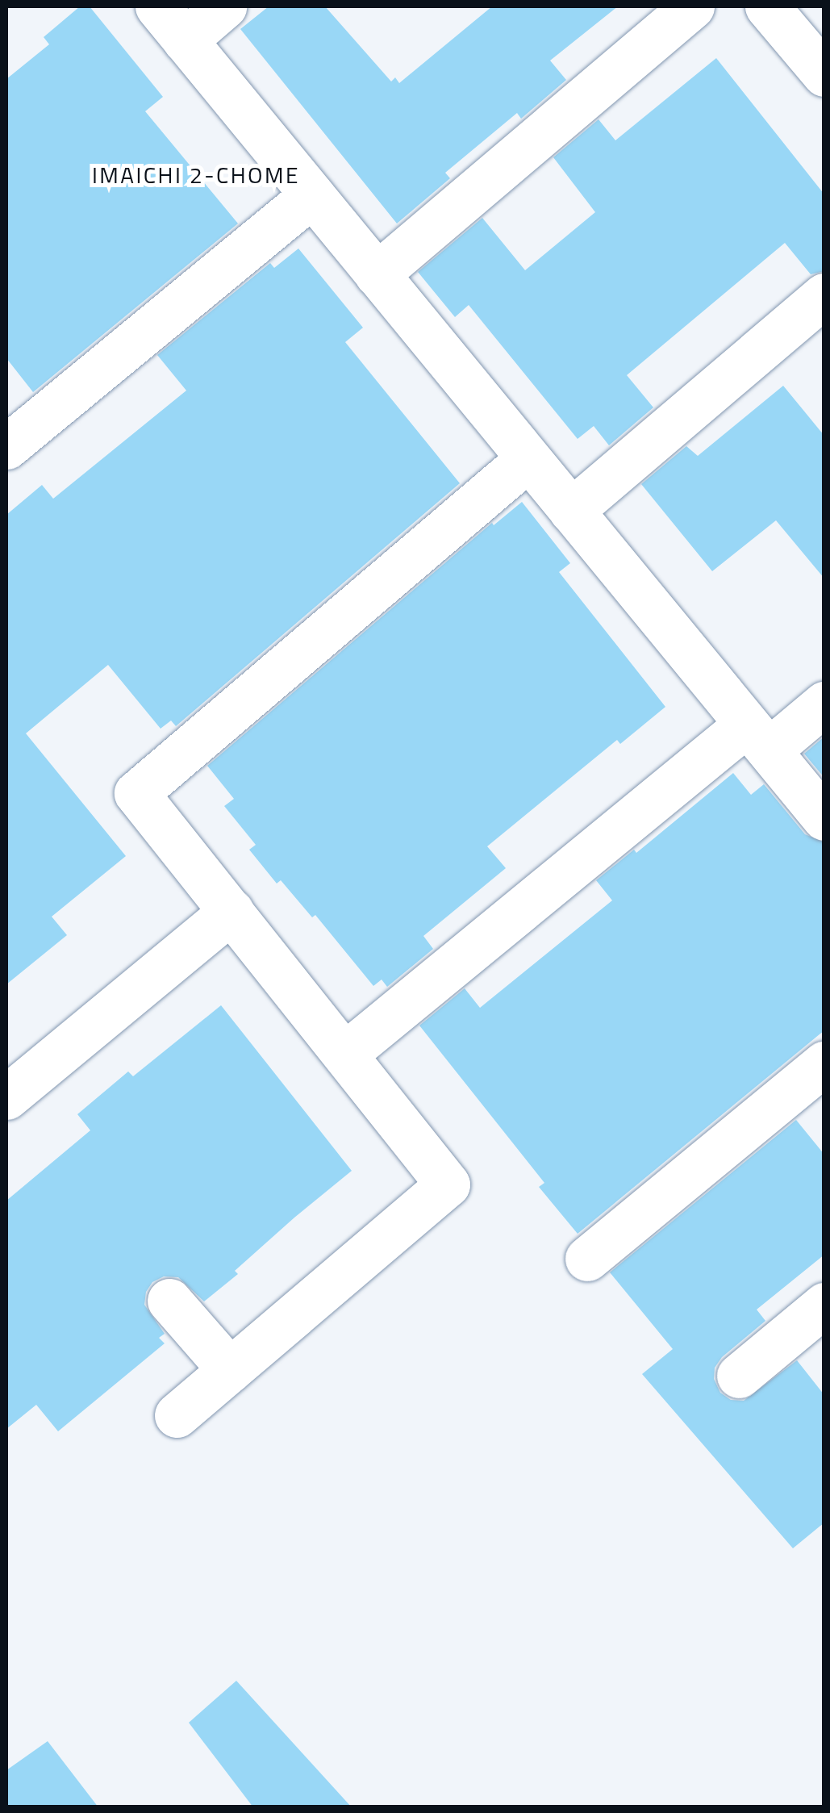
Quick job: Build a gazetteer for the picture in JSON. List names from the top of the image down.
{
  "districts": ["IMAICHI 2-CHOME"]
}
